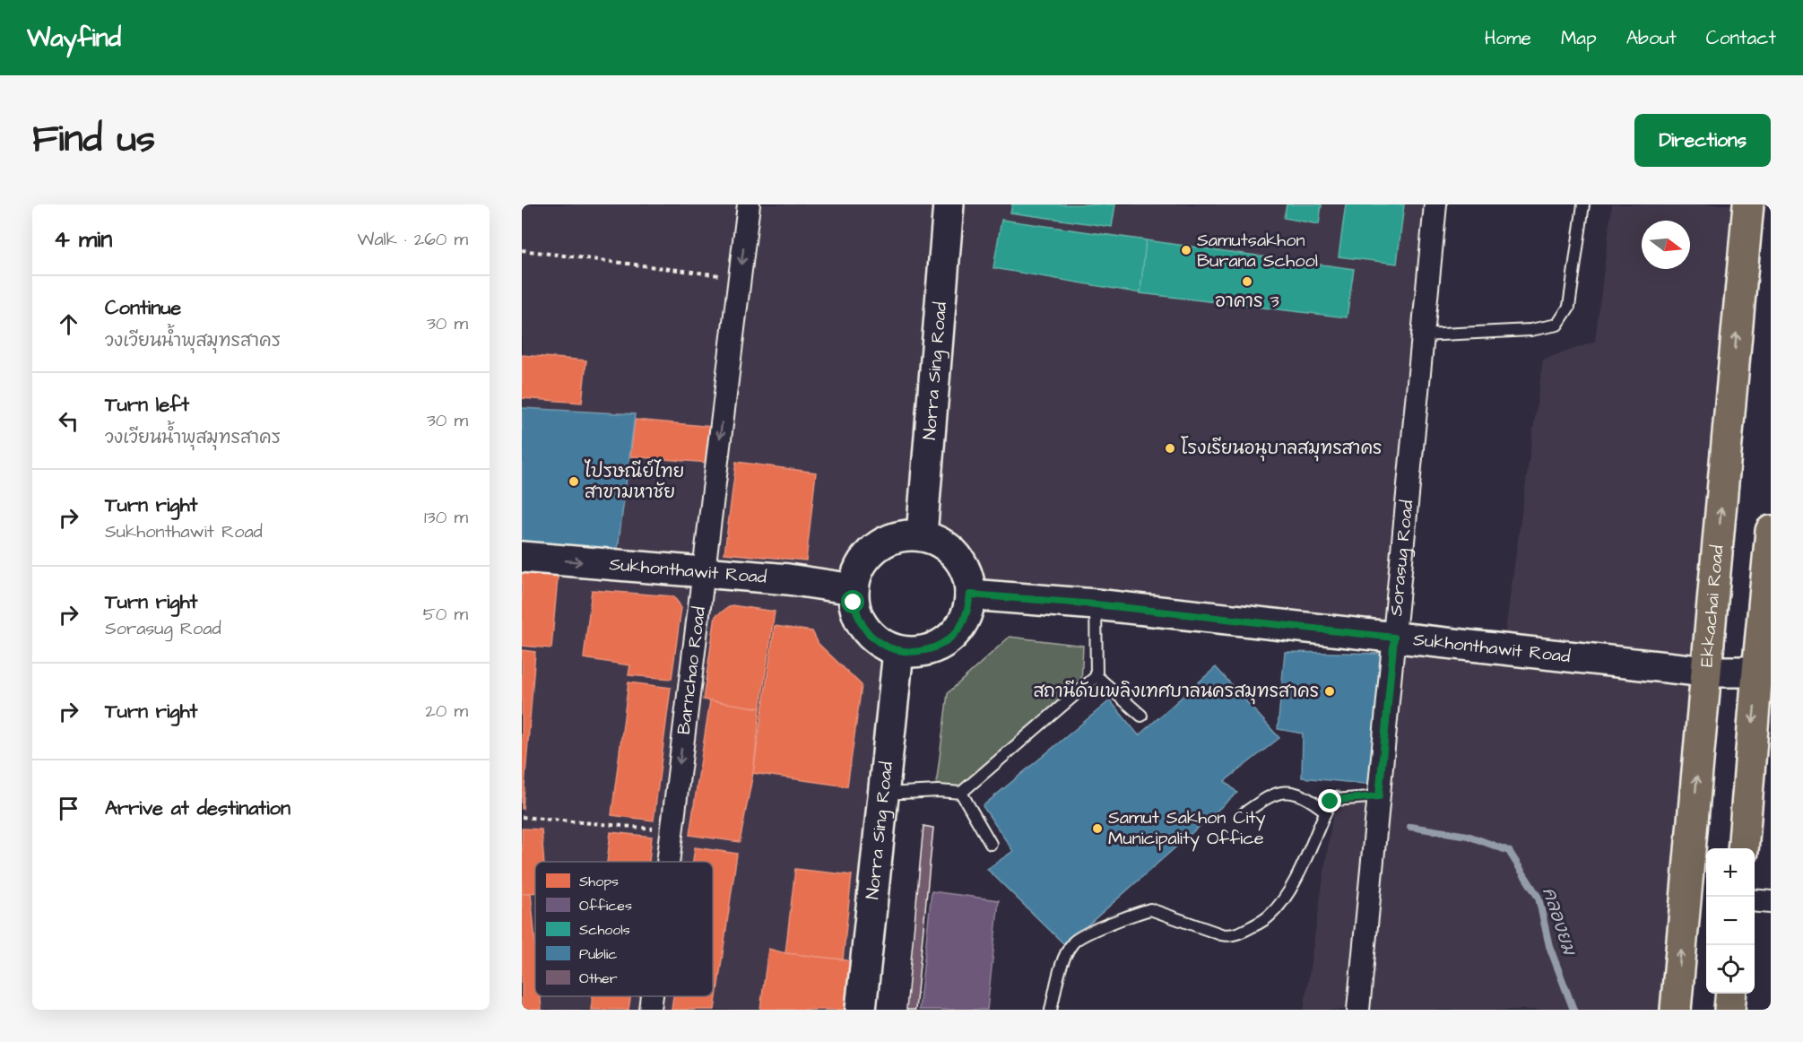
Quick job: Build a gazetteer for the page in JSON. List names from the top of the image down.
{
  "streets": {
    "main road": ["Ekkachai Road"],
    "street": [
      "Norra Sing Road",
      "Sorasug Road",
      "Sukhonthawit Road",
      "Barnchao Road"
    ]
  },
  "crossings": [
    ["Norra Sing Road", "Sukhonthawit Road"],
    ["Sorasug Road", "Sukhonthawit Road"],
    ["Sukhonthawit Road", "Ekkachai Road"],
    ["Sukhonthawit Road", "Barnchao Road"]
  ],
  "one_way": ["Barnchao Road"],
  "water": ["คลองยม"],
  "places": [
    "Samutsakhon Burana School",
    "อาคาร 3",
    "โรงเรียนอนุบาลสมุทรสาคร",
    "ไปรษณีย์ไทย สาขามหาชัย",
    "สถานีดับเพลิงเทศบาลนครสมุทรสาคร",
    "Samut Sakhon City Municipality Office"
  ],
  "legend": [
    "Shops",
    "Offices",
    "Schools",
    "Public",
    "Other"
  ],
  "north": "right",
  "page": {
    "header": "Wayfind",
    "nav": [
      "Home",
      "Map",
      "About",
      "Contact"
    ],
    "title": "Find us",
    "buttons": "Directions",
    "heading": ["4 min", "Walk · 260 m"],
    "list": [
      ["Continue", "วงเวียนน้ำพุสมุทรสาคร", "30 m"],
      ["Turn left", "วงเวียนน้ำพุสมุทรสาคร", "30 m"],
      ["Turn right", "Sukhonthawit Road", "130 m"],
      ["Turn right", "Sorasug Road", "50 m"],
      ["Turn right", "20 m"],
      "Arrive at destination"
    ],
    "map_buttons": ["+", "−"]
  }
}
